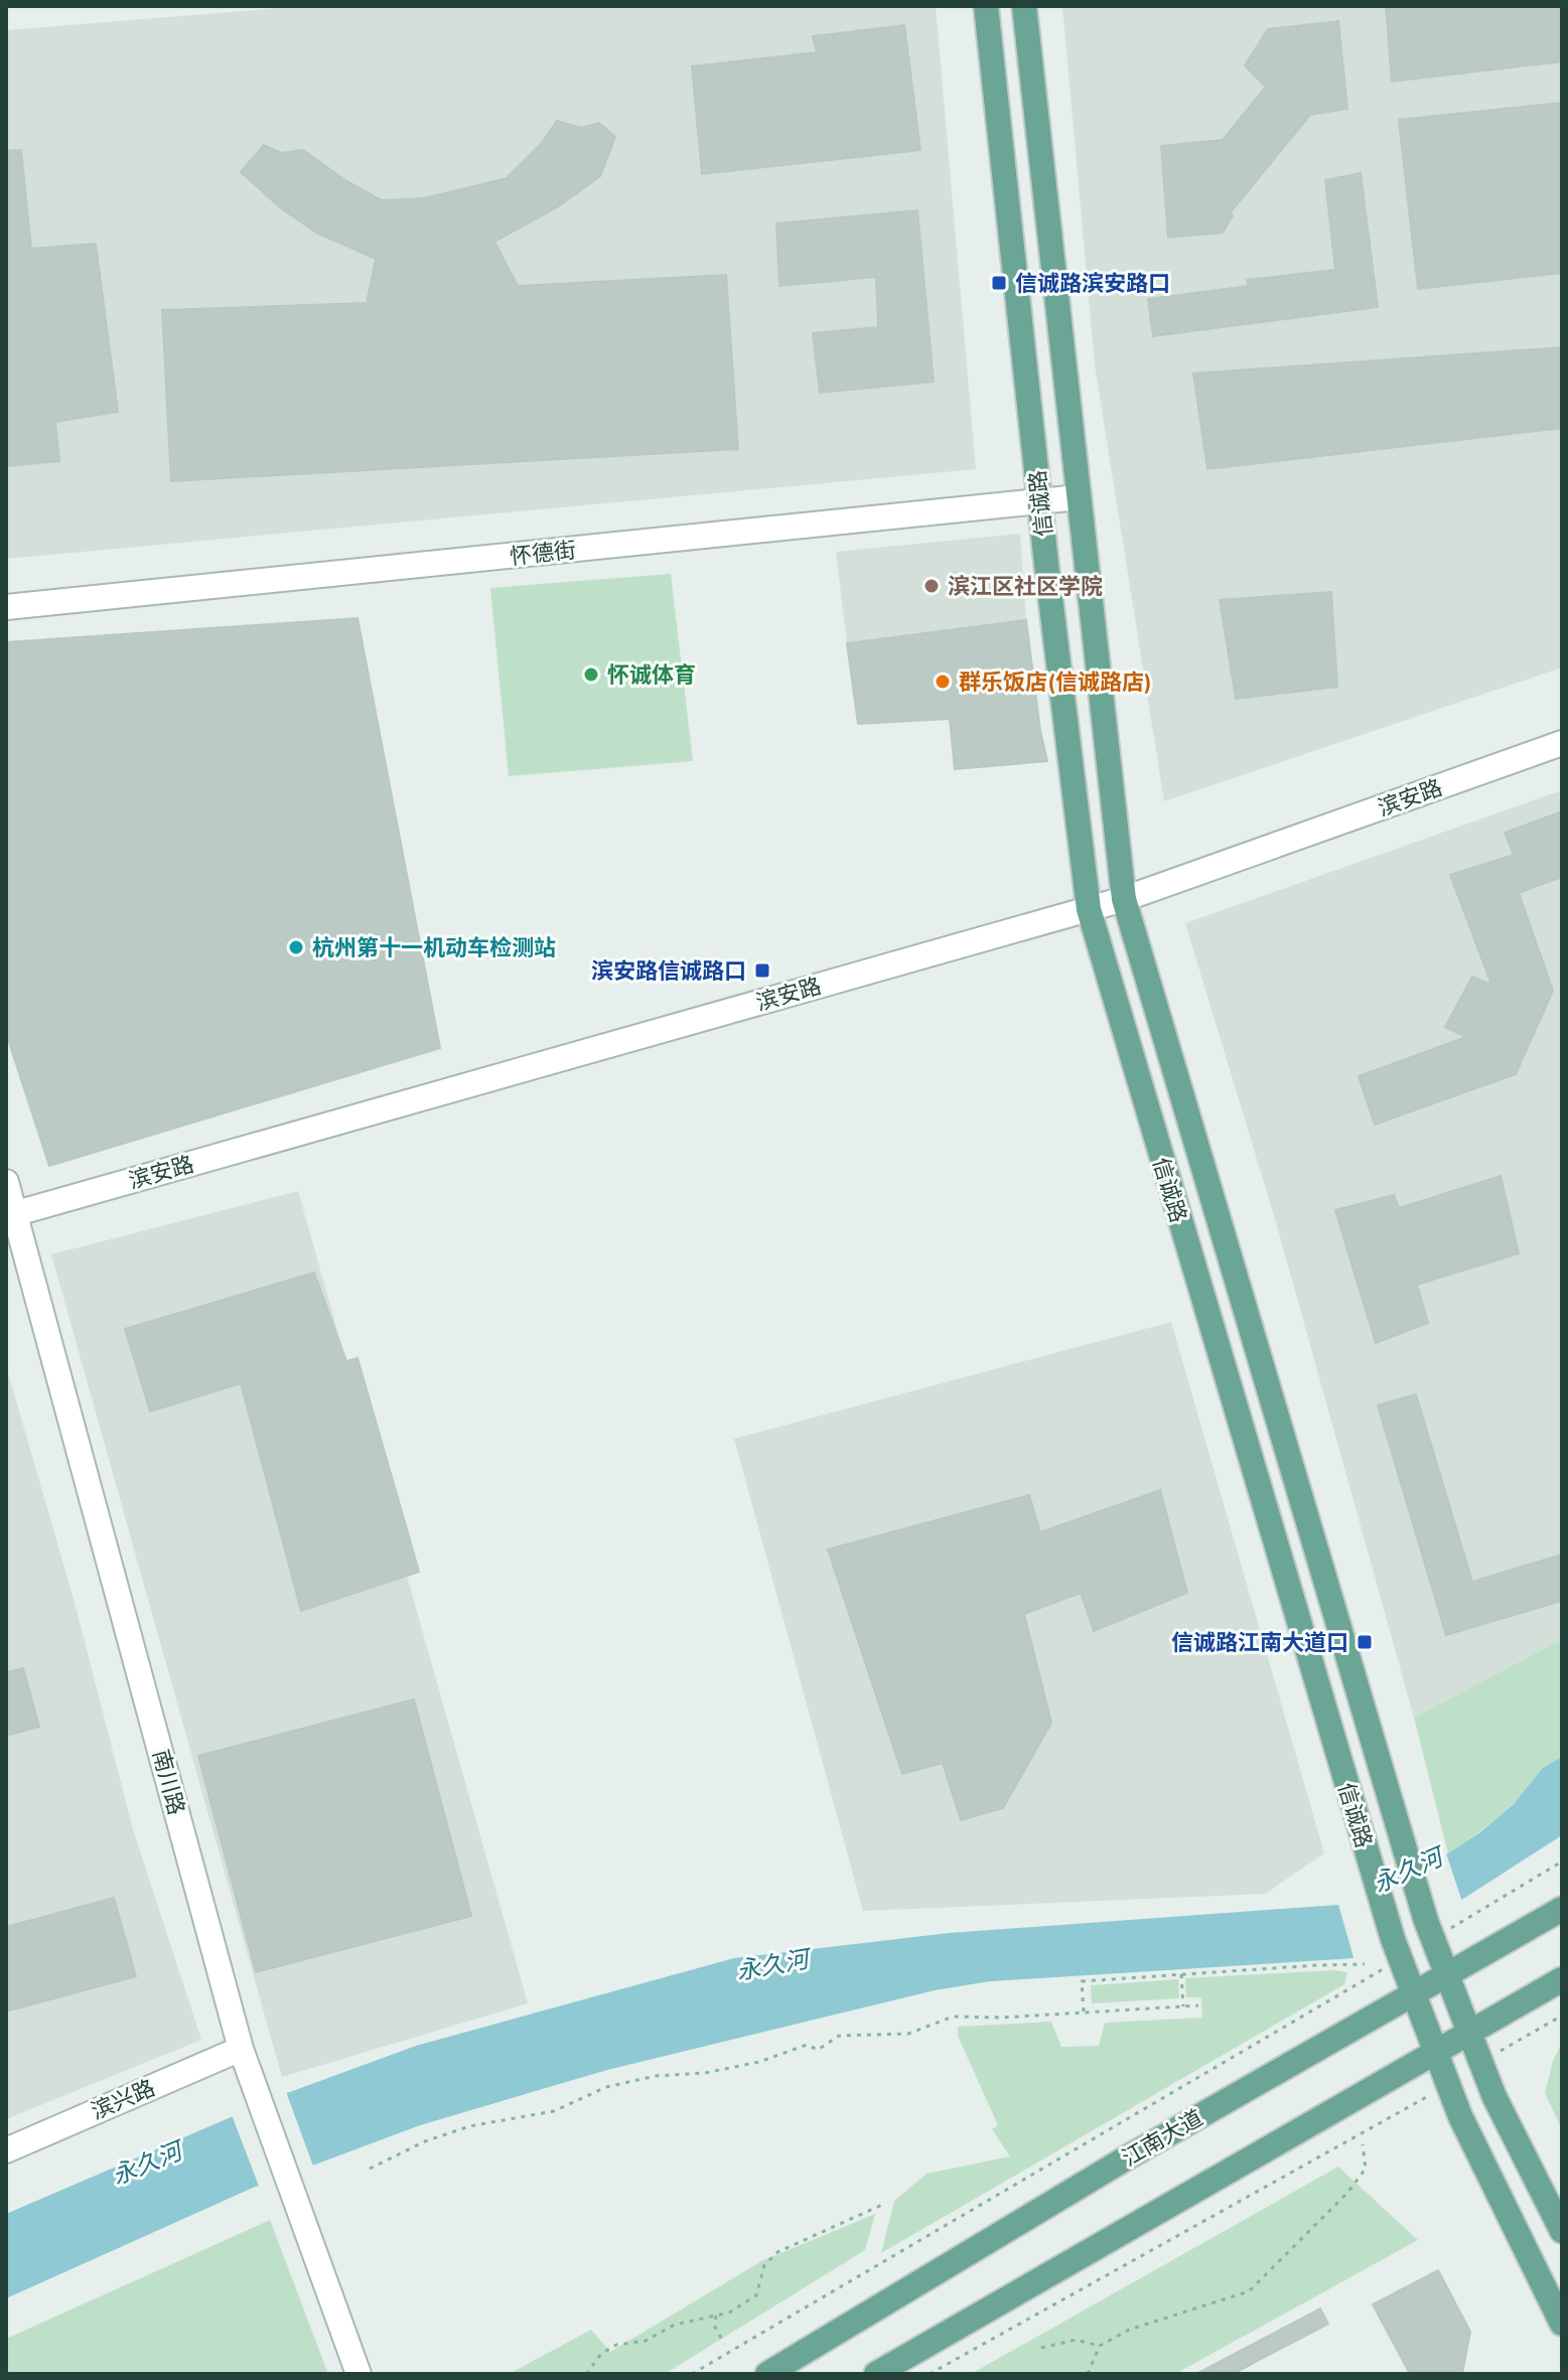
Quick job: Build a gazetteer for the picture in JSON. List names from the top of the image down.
{
  "streets": {
    "main road": ["信诚路", "江南大道"],
    "street": [
      "怀德街",
      "滨安路",
      "南川路",
      "滨兴路"
    ]
  },
  "crossings": [
    ["信诚路", "怀德街"],
    ["信诚路", "滨安路"],
    ["信诚路", "江南大道"],
    ["滨安路", "南川路"],
    ["南川路", "滨兴路"]
  ],
  "water": ["永久河"],
  "places": {
    "transit": ["信诚路滨安路口", "滨安路信诚路口", "信诚路江南大道口"],
    "other": [
      "滨江区社区学院",
      "怀诚体育",
      "群乐饭店(信诚路店)",
      "杭州第十一机动车检测站"
    ]
  }
}
